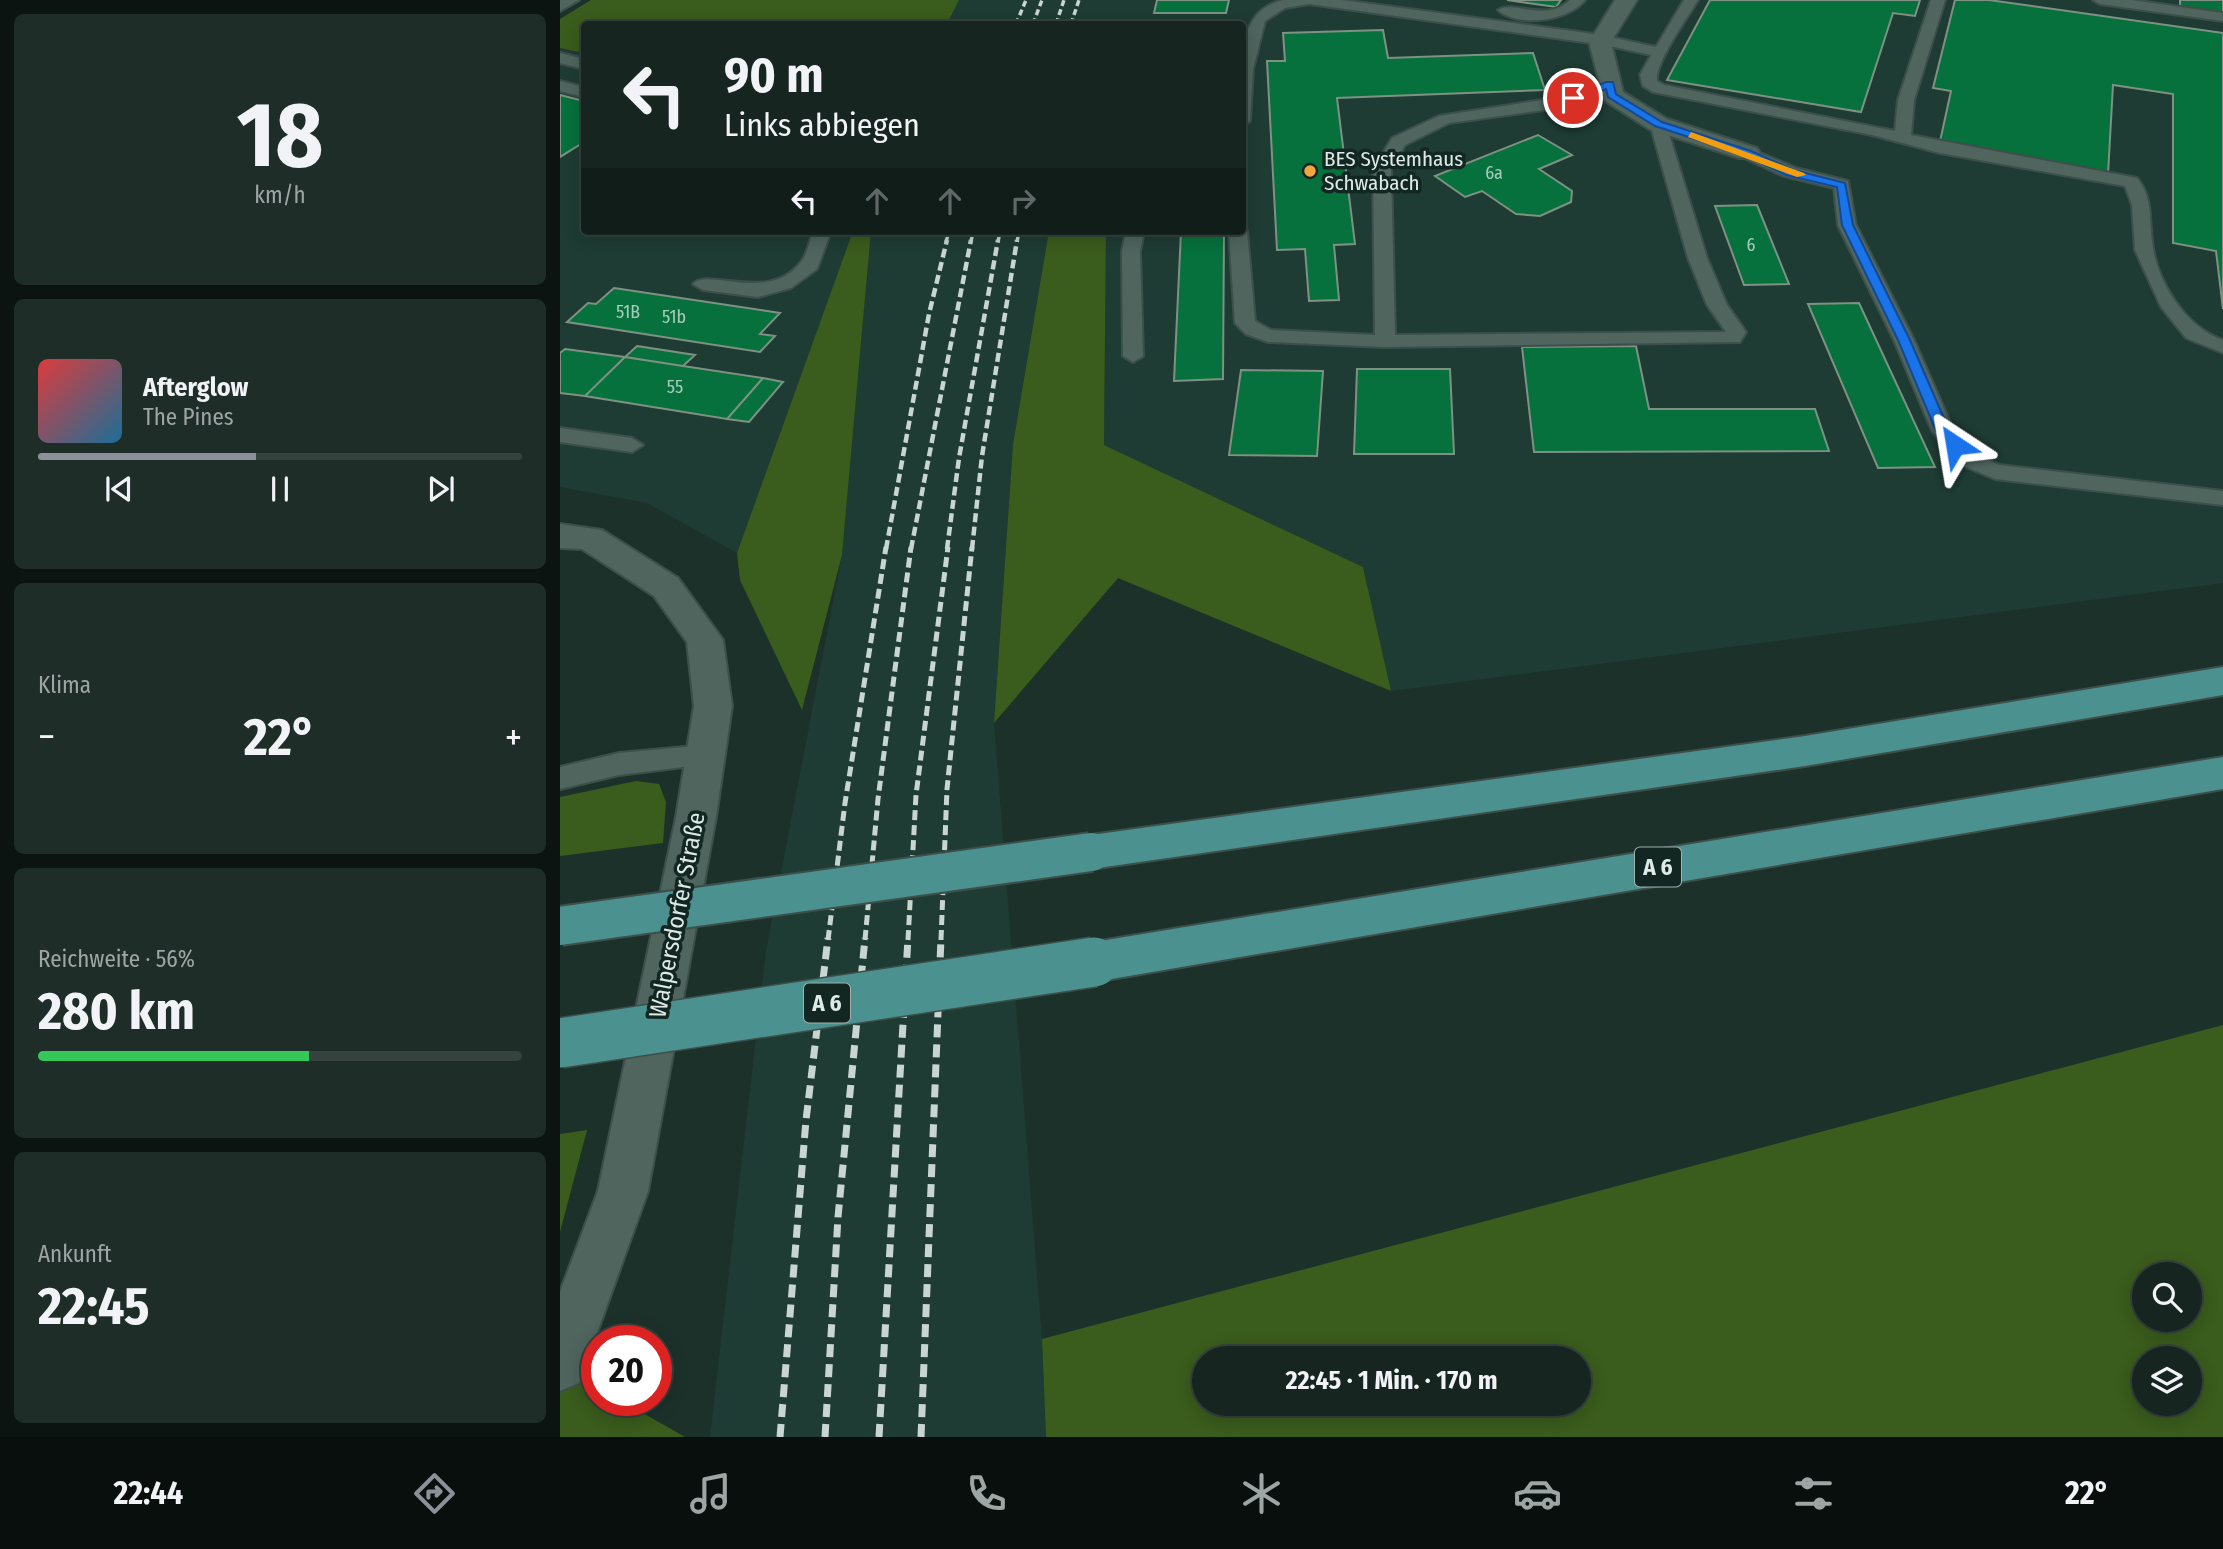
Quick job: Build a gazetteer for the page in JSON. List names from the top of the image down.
{
  "streets": {
    "highway": ["A 6"],
    "street": ["Walpersdorfer Straße"]
  },
  "places": ["BES Systemhaus Schwabach"],
  "house_numbers": [
    "6a",
    "6",
    "51B",
    "51b",
    "55"
  ],
  "page": {
    "tile": [
      ["18", "km/h"],
      "Klima",
      ["Reichweite · 56%", "280 km"],
      ["Ankunft", "22:45"]
    ],
    "turn": ["90 m", "Links abbiegen"],
    "song": ["Afterglow", "The Pines"],
    "heat": ["−", "22°", "+"],
    "limit": "20",
    "trip": "22:45 · 1 Min. · 170 m",
    "tabs": ["22:44", "22°"]
  }
}
